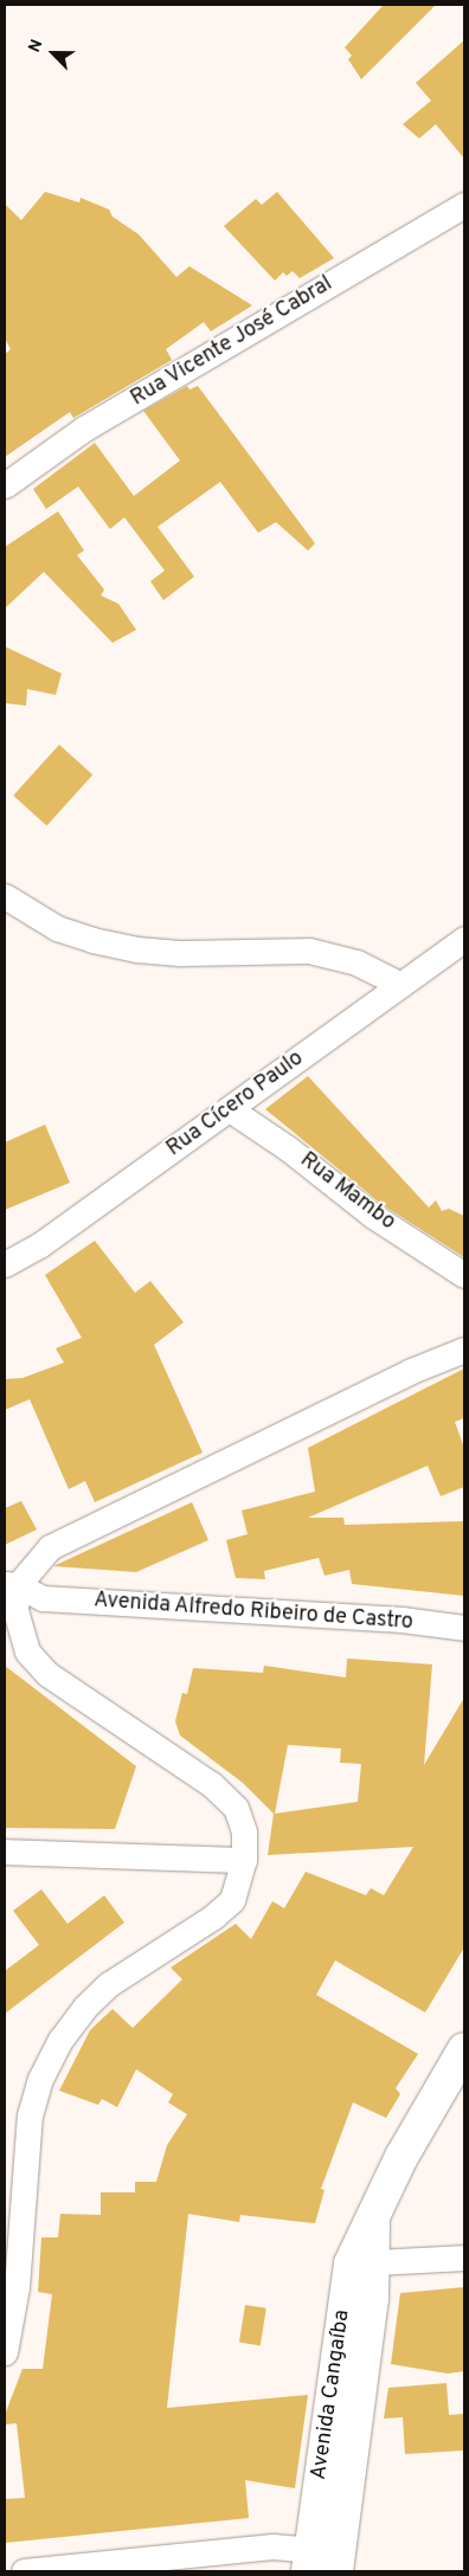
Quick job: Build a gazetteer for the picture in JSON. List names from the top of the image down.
{
  "streets": {
    "main road": ["Avenida Cangaíba"],
    "street": [
      "Rua Vicente José Cabral",
      "Rua Cícero Paulo",
      "Rua Mambo",
      "Avenida Alfredo Ribeiro de Castro"
    ]
  },
  "crossings": [
    ["Rua Cícero Paulo", "Rua Mambo"]
  ],
  "north": "top left"
}
